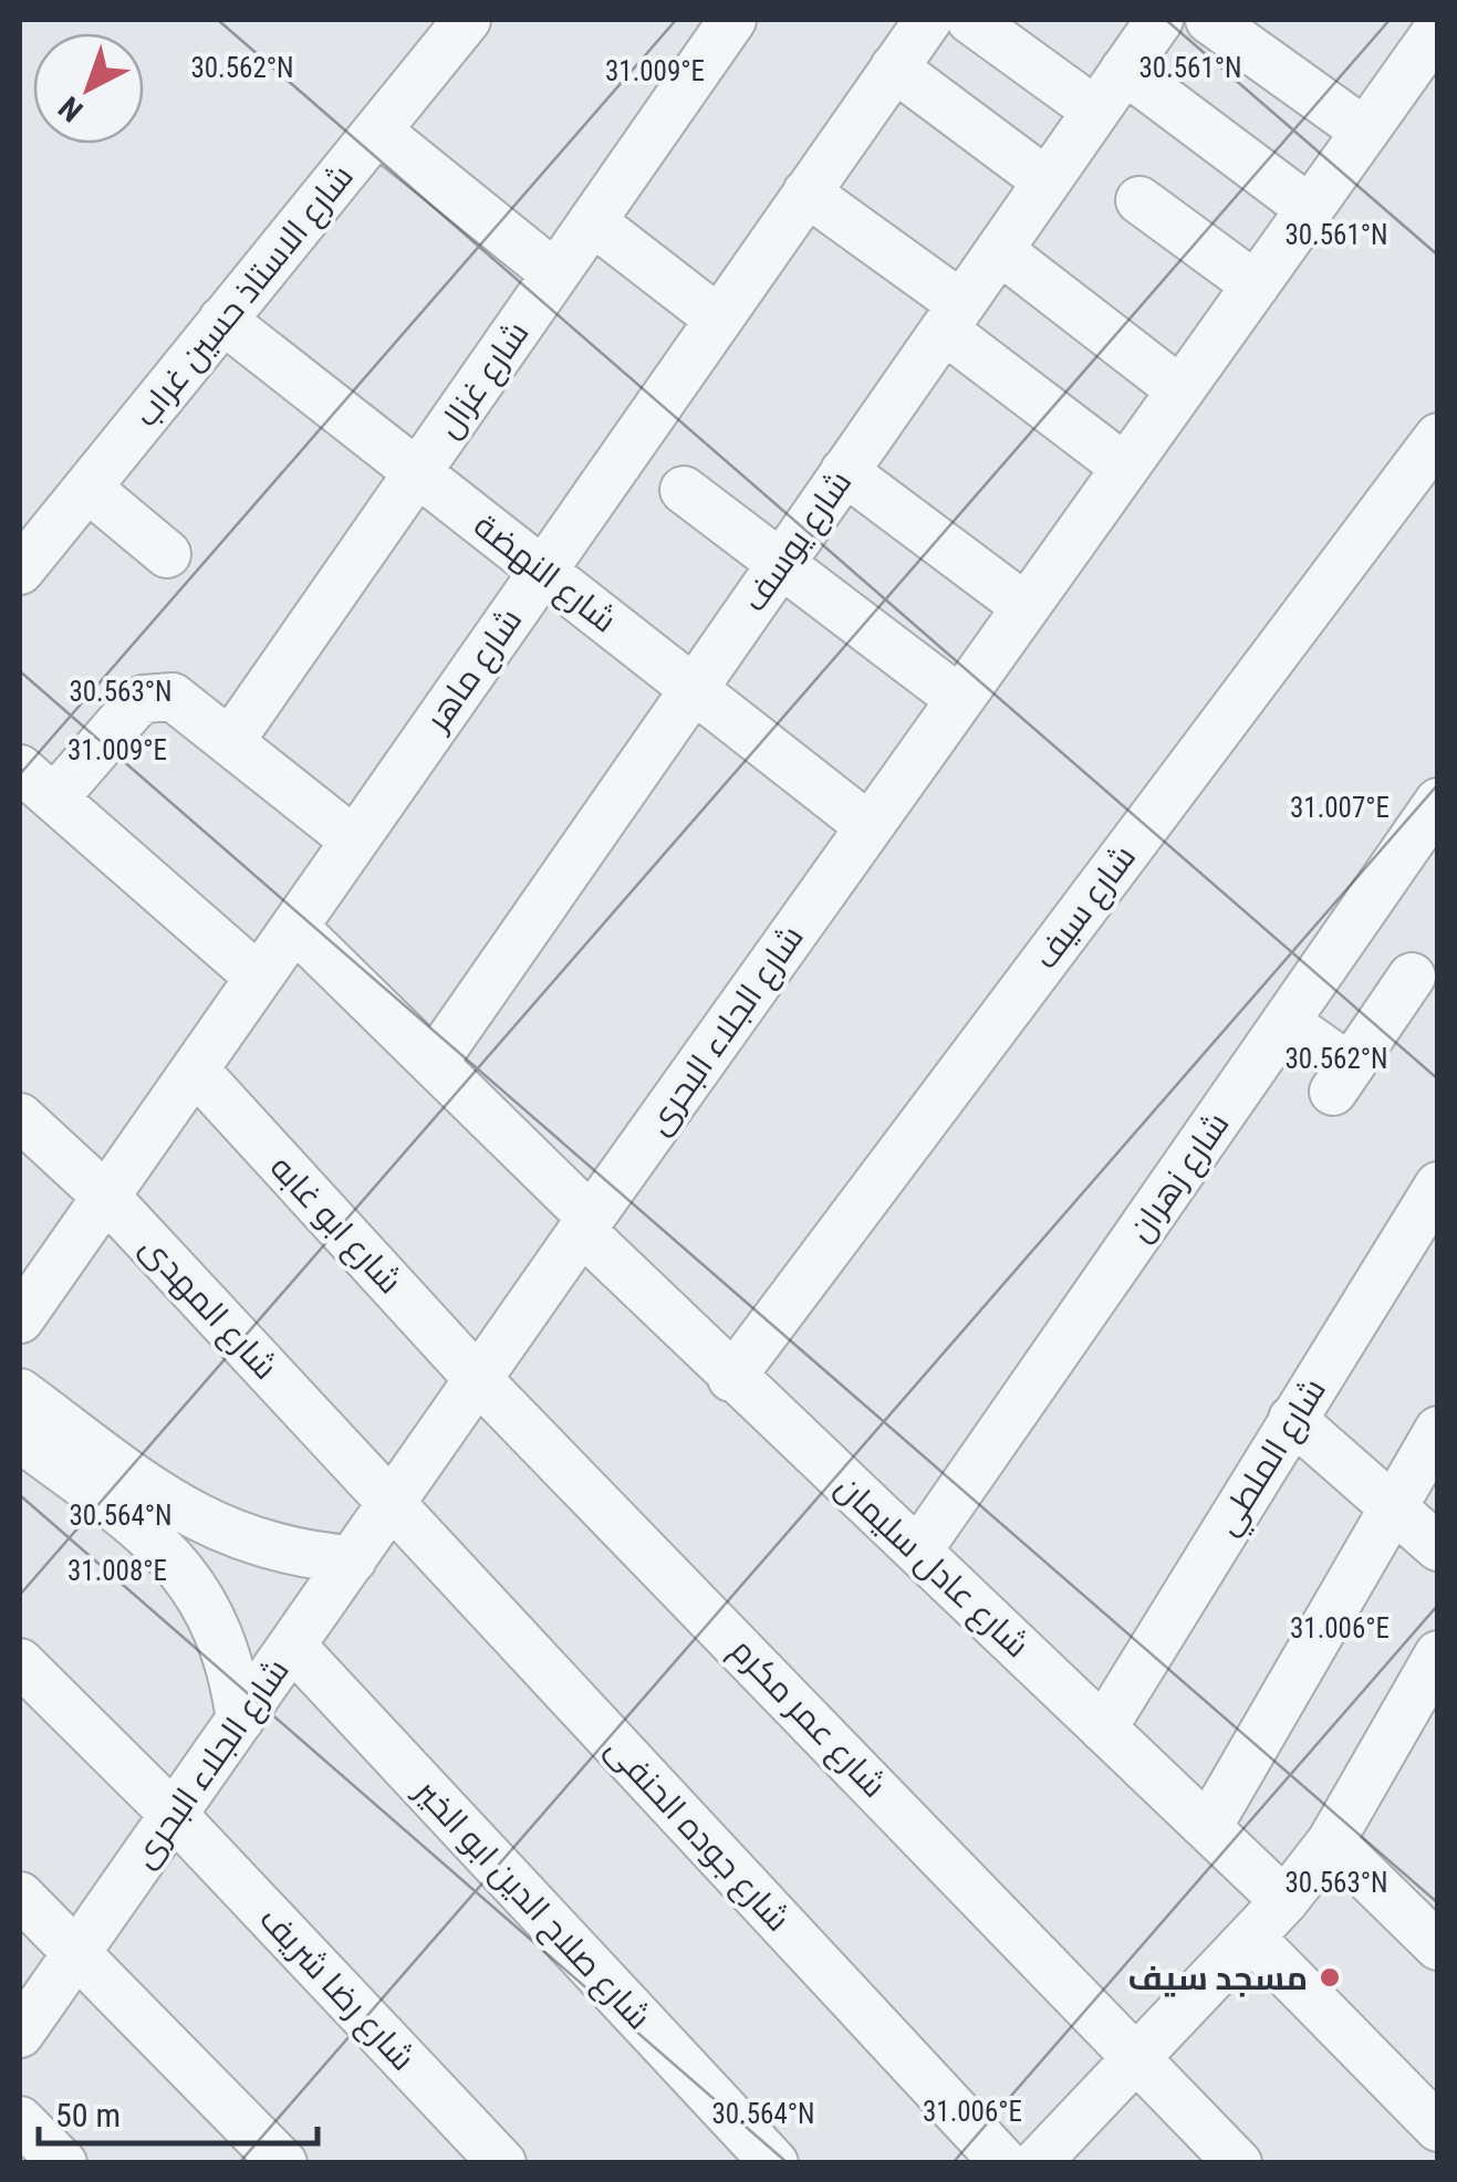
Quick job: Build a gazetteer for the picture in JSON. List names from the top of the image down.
{
  "streets": {
    "street": [
      "شارع الاستاذ حسين غراب",
      "شارع غزال",
      "شارع يوسف",
      "شارع النهضة",
      "شارع ماهر",
      "شارع سيف",
      "شارع الجلاء البحرى",
      "شارع زهران",
      "شارع ابو غابه",
      "شارع المهدى",
      "شارع الملطي",
      "شارع عادل سليمان",
      "شارع عمر مكرم",
      "شارع جوده الحنفى",
      "شارع صلاح الدين ابو الخير",
      "شارع رضا شريف"
    ]
  },
  "crossings": [
    ["شارع الاستاذ حسين غراب", "شارع النهضة"],
    ["شارع غزال", "شارع النهضة"],
    ["شارع يوسف", "شارع النهضة"],
    ["شارع يوسف", "شارع عادل سليمان"],
    ["شارع النهضة", "شارع ماهر"],
    ["شارع النهضة", "شارع الجلاء البحرى"],
    ["شارع ماهر", "شارع ابو غابه"],
    ["شارع ماهر", "شارع المهدى"],
    ["شارع ماهر", "شارع عادل سليمان"],
    ["شارع سيف", "شارع عادل سليمان"],
    ["شارع الجلاء البحرى", "شارع ابو غابه"],
    ["شارع الجلاء البحرى", "شارع المهدى"],
    ["شارع الجلاء البحرى", "شارع عادل سليمان"],
    ["شارع الجلاء البحرى", "شارع عمر مكرم"],
    ["شارع الجلاء البحرى", "شارع جوده الحنفى"],
    ["شارع الجلاء البحرى", "شارع صلاح الدين ابو الخير"],
    ["شارع الجلاء البحرى", "شارع رضا شريف"],
    ["شارع زهران", "شارع عادل سليمان"],
    ["شارع ابو غابه", "شارع عمر مكرم"],
    ["شارع المهدى", "شارع جوده الحنفى"],
    ["شارع الملطي", "شارع عادل سليمان"]
  ],
  "places": ["مسجد سيف"],
  "scale_bar": "50 m",
  "north": "bottom left",
  "coordinates": [
    "30.562°N",
    "30.561°N",
    "31.009°E",
    "30.563°N",
    "31.007°E",
    "30.564°N",
    "31.008°E",
    "31.006°E"
  ]
}
